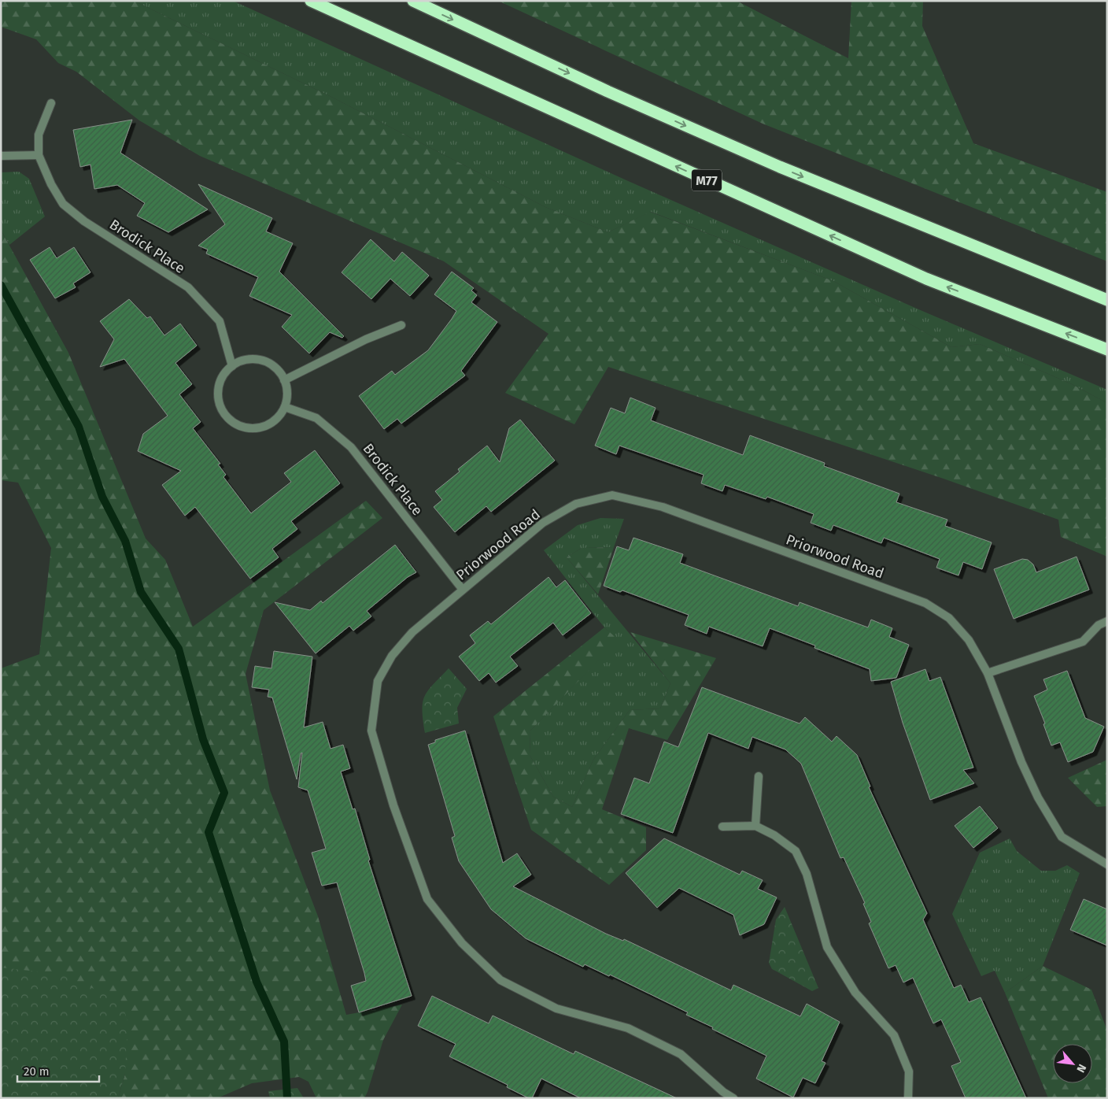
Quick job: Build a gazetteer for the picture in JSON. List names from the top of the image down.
{
  "streets": {
    "highway": ["M77"],
    "street": ["Brodick Place", "Priorwood Road"]
  },
  "crossings": [
    ["Brodick Place", "Priorwood Road"]
  ],
  "scale_bar": "20 m",
  "north": "bottom right"
}
